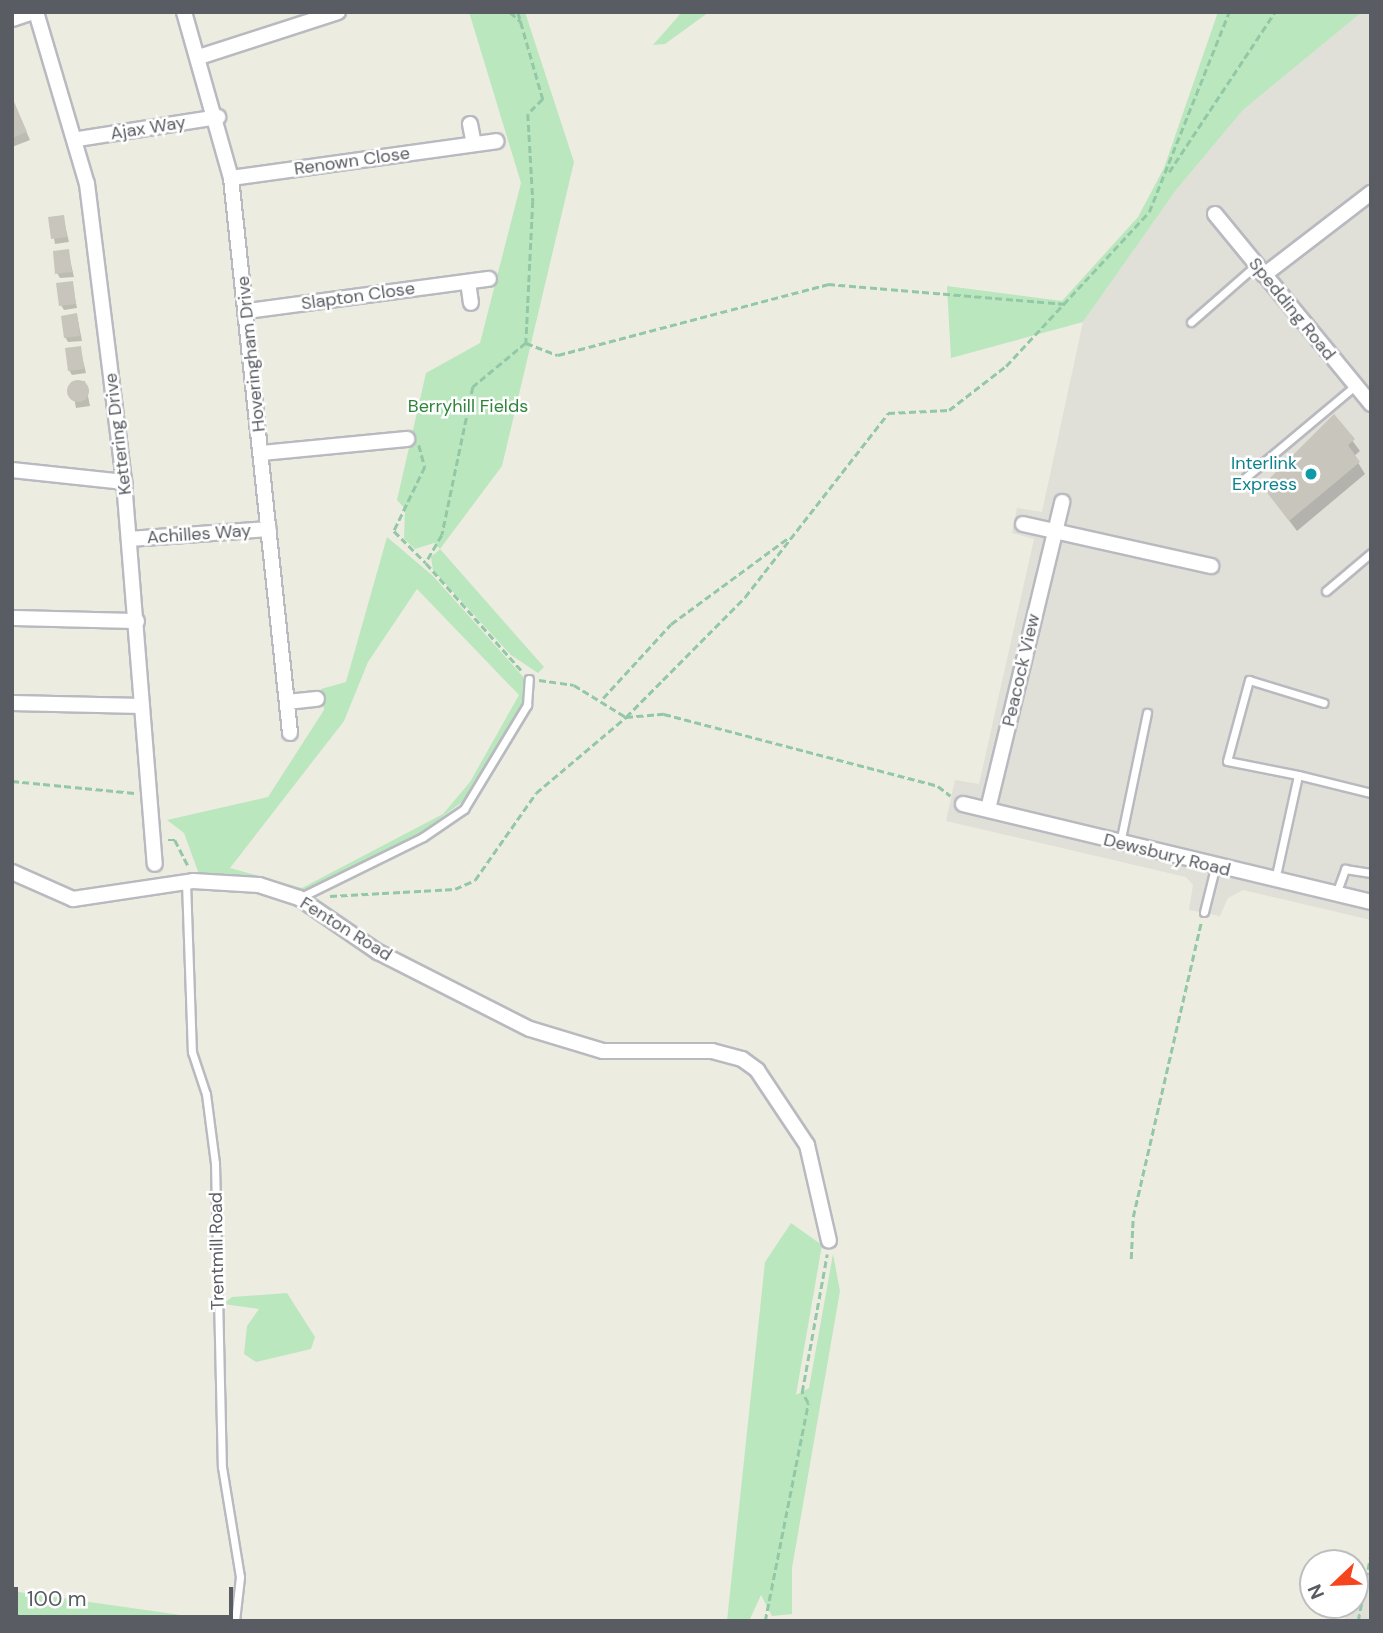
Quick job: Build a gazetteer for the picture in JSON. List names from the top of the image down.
{
  "streets": {
    "street": [
      "Ajax Way",
      "Renown Close",
      "Slapton Close",
      "Spedding Road",
      "Hoveringham Drive",
      "Kettering Drive",
      "Achilles Way",
      "Peacock View",
      "Dewsbury Road",
      "Fenton Road"
    ],
    "lane": ["Trentmill Road"]
  },
  "crossings": [
    ["Ajax Way", "Hoveringham Drive"],
    ["Ajax Way", "Kettering Drive"],
    ["Renown Close", "Hoveringham Drive"],
    ["Slapton Close", "Hoveringham Drive"],
    ["Hoveringham Drive", "Achilles Way"],
    ["Kettering Drive", "Achilles Way"],
    ["Peacock View", "Dewsbury Road"],
    ["Fenton Road", "Trentmill Road"]
  ],
  "parks": ["Berryhill Fields"],
  "places": ["Interlink Express"],
  "scale_bar": "100 m",
  "north": "bottom left"
}
